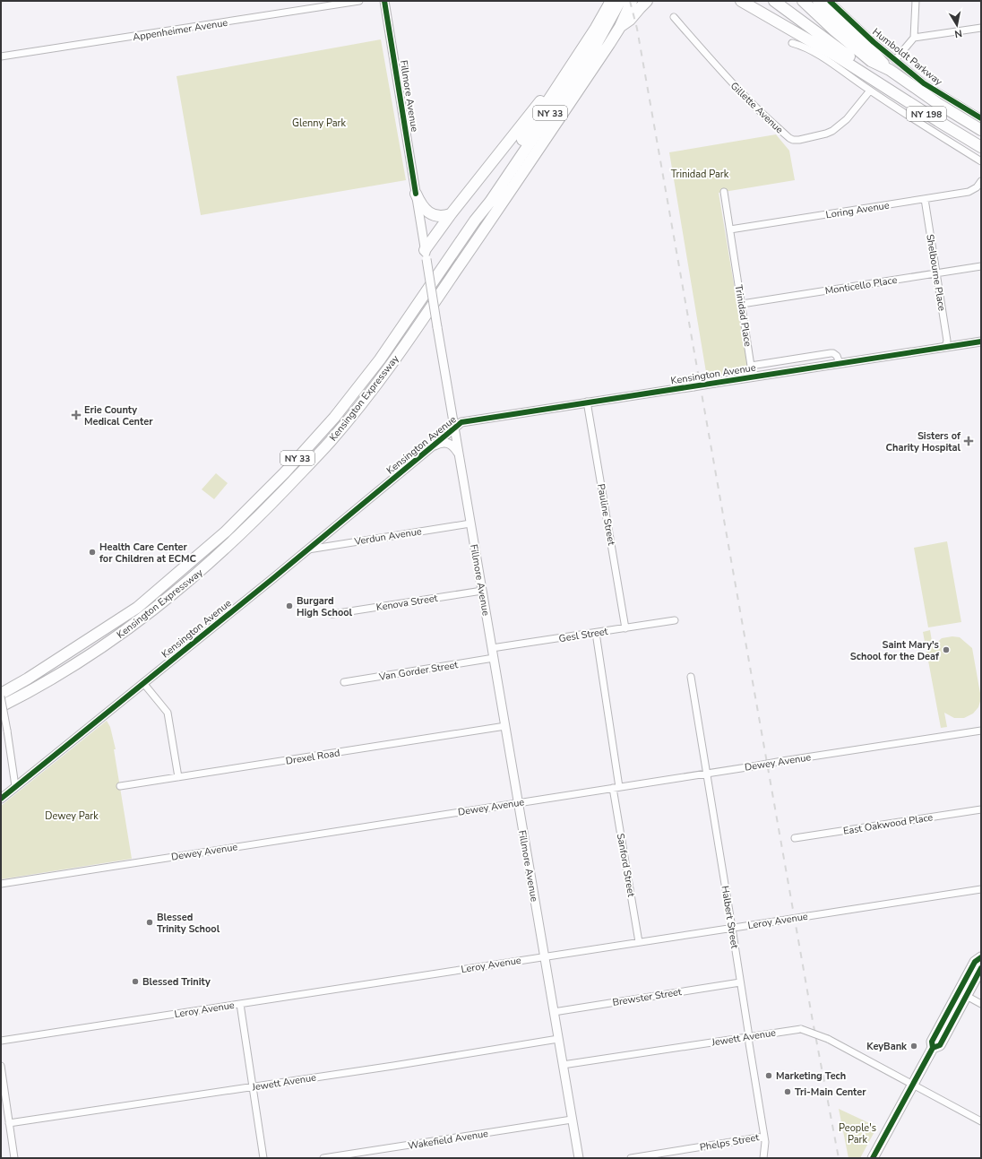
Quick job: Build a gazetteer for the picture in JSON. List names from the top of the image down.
{
  "streets": {
    "highway": ["NY 33", "NY 198", "Kensington Expressway"],
    "street": [
      "Appenheimer Avenue",
      "Humboldt Parkway",
      "Fillmore Avenue",
      "Gillette Avenue",
      "Loring Avenue",
      "Shelbourne Place",
      "Monticello Place",
      "Trinidad Place",
      "Kensington Avenue",
      "Pauline Street",
      "Verdun Avenue",
      "Kenova Street",
      "Gesl Street",
      "Van Gorder Street",
      "Drexel Road",
      "Dewey Avenue",
      "East Oakwood Place",
      "Sanford Street",
      "Halbert Street",
      "Leroy Avenue",
      "Brewster Street",
      "Jewett Avenue",
      "Wakefield Avenue",
      "Phelps Street"
    ]
  },
  "crossings": [
    ["Fillmore Avenue", "Kensington Avenue"],
    ["Fillmore Avenue", "Verdun Avenue"],
    ["Fillmore Avenue", "Kenova Street"],
    ["Fillmore Avenue", "Gesl Street"],
    ["Fillmore Avenue", "Van Gorder Street"],
    ["Fillmore Avenue", "Drexel Road"],
    ["Fillmore Avenue", "Dewey Avenue"],
    ["Fillmore Avenue", "Leroy Avenue"],
    ["Fillmore Avenue", "Brewster Street"],
    ["Fillmore Avenue", "Jewett Avenue"],
    ["Fillmore Avenue", "Wakefield Avenue"],
    ["Loring Avenue", "Shelbourne Place"],
    ["Loring Avenue", "Trinidad Place"],
    ["Shelbourne Place", "Monticello Place"],
    ["Shelbourne Place", "Kensington Avenue"],
    ["Monticello Place", "Trinidad Place"],
    ["Trinidad Place", "Kensington Avenue"],
    ["Kensington Avenue", "Pauline Street"],
    ["Kensington Avenue", "Verdun Avenue"],
    ["Pauline Street", "Gesl Street"],
    ["Gesl Street", "Sanford Street"],
    ["Dewey Avenue", "Sanford Street"],
    ["Dewey Avenue", "Halbert Street"],
    ["Sanford Street", "Leroy Avenue"],
    ["Halbert Street", "Leroy Avenue"],
    ["Halbert Street", "Brewster Street"],
    ["Halbert Street", "Jewett Avenue"],
    ["Halbert Street", "Phelps Street"]
  ],
  "parks": [
    "Glenny Park",
    "Trinidad Park",
    "Dewey Park",
    "People's Park"
  ],
  "places": {
    "health": ["Erie County Medical Center", "Sisters of Charity Hospital"],
    "other": [
      "Health Care Center for Children at ECMC",
      "Burgard High School",
      "Saint Mary's School for the Deaf",
      "Blessed Trinity School",
      "Blessed Trinity",
      "KeyBank",
      "Marketing Tech",
      "Tri-Main Center"
    ]
  },
  "north": "bottom"
}
